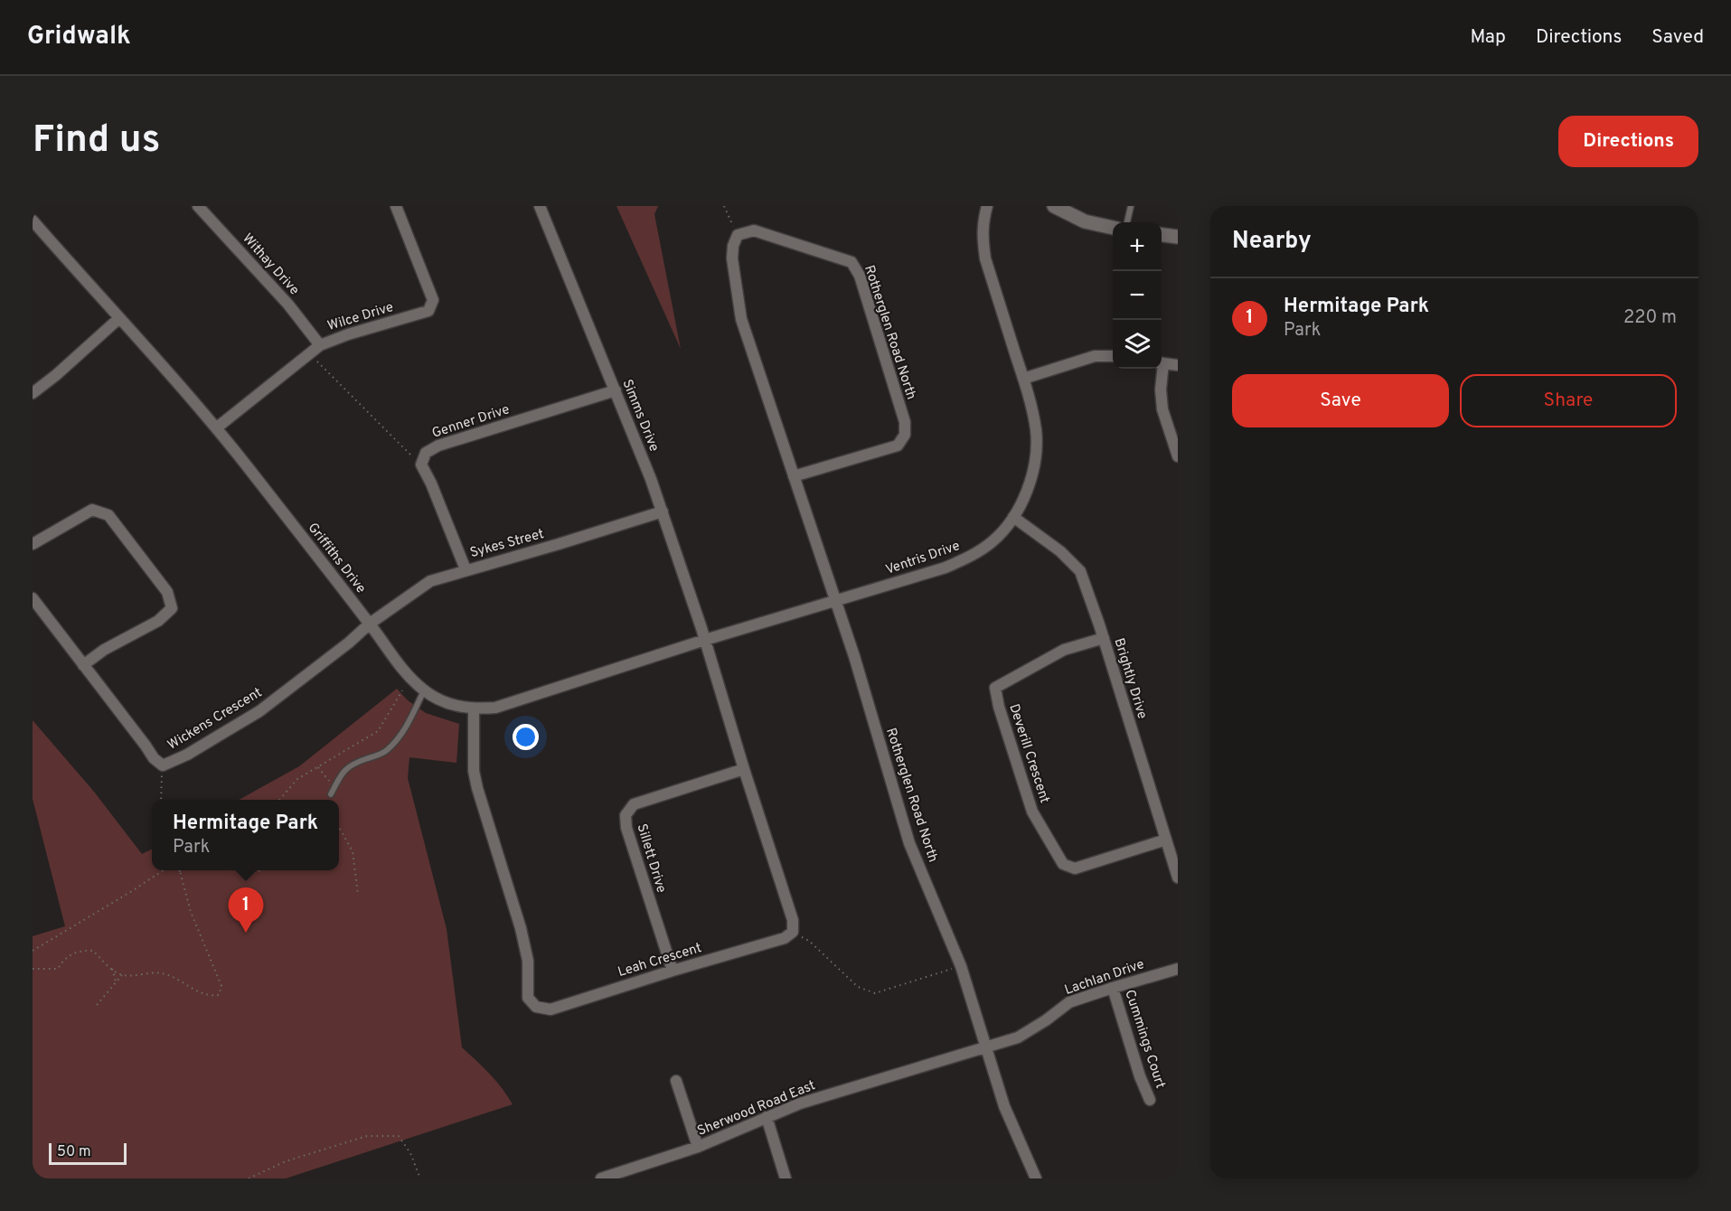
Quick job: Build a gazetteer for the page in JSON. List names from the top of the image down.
{
  "streets": {
    "street": [
      "Withay Drive",
      "Wilce Drive",
      "Rotherglen Road North",
      "Simms Drive",
      "Genner Drive",
      "Sykes Street",
      "Griffiths Drive",
      "Ventris Drive",
      "Brightly Drive",
      "Wickens Crescent",
      "Deverill Crescent",
      "Sillett Drive",
      "Leah Crescent",
      "Lachlan Drive",
      "Cummings Court",
      "Sherwood Road East"
    ]
  },
  "crossings": [
    ["Withay Drive", "Wilce Drive"],
    ["Wilce Drive", "Griffiths Drive"],
    ["Rotherglen Road North", "Ventris Drive"],
    ["Rotherglen Road North", "Lachlan Drive"],
    ["Rotherglen Road North", "Sherwood Road East"],
    ["Simms Drive", "Genner Drive"],
    ["Simms Drive", "Sykes Street"],
    ["Simms Drive", "Griffiths Drive"],
    ["Simms Drive", "Ventris Drive"],
    ["Sykes Street", "Griffiths Drive"],
    ["Sykes Street", "Wickens Crescent"],
    ["Griffiths Drive", "Ventris Drive"],
    ["Griffiths Drive", "Wickens Crescent"],
    ["Griffiths Drive", "Leah Crescent"],
    ["Ventris Drive", "Brightly Drive"],
    ["Brightly Drive", "Deverill Crescent"],
    ["Sillett Drive", "Leah Crescent"],
    ["Lachlan Drive", "Cummings Court"],
    ["Lachlan Drive", "Sherwood Road East"]
  ],
  "scale_bar": "50 m",
  "page": {
    "header": "Gridwalk",
    "nav": ["Map", "Directions", "Saved"],
    "buttons": [
      "Directions",
      ["Save", "Share"]
    ],
    "title": "Find us",
    "heading": "Nearby",
    "map_buttons": ["+", "−"],
    "list": [
      {
        "mark": "1",
        "name": "Hermitage Park",
        "note": "Park",
        "value": "220 m"
      }
    ],
    "popup": ["Hermitage Park", "Park"],
    "pins": "1",
    "scale": "50 m"
  }
}
